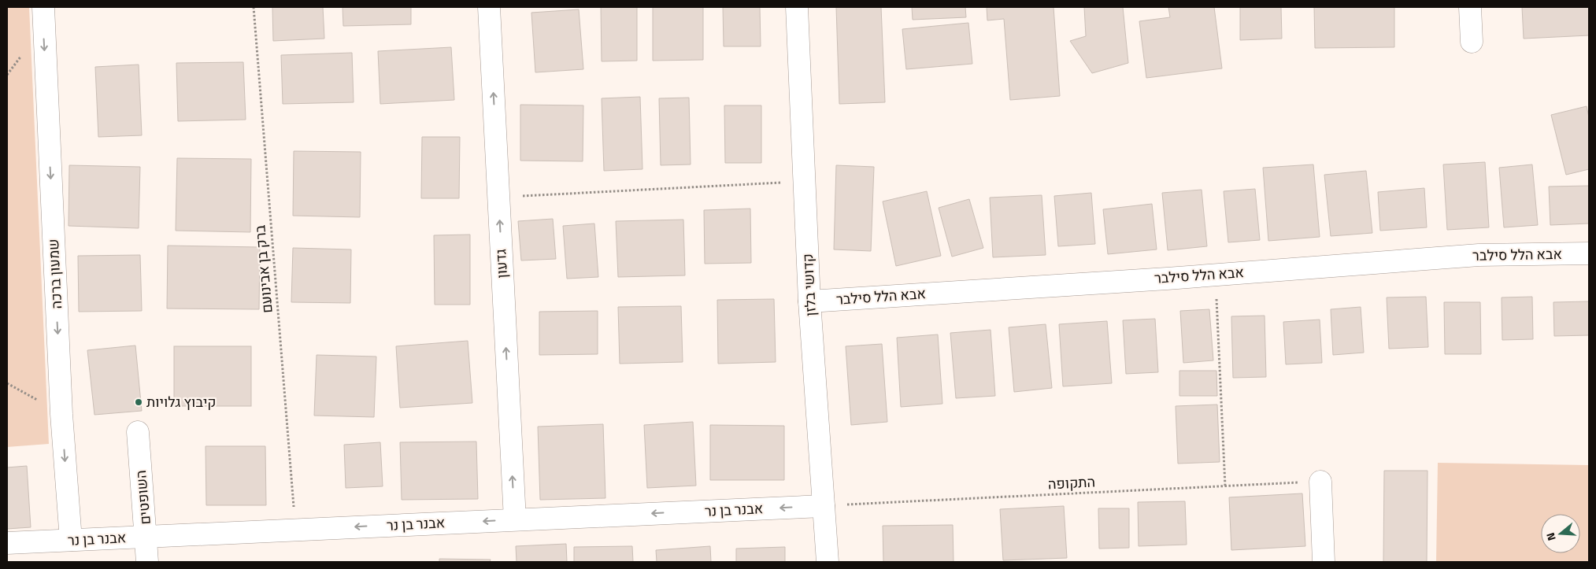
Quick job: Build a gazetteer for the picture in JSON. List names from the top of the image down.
{
  "streets": {
    "street": [
      "אבא הלל סילבר",
      "גדעון",
      "שמעון ברכה",
      "קדושי בלזן",
      "השופטים",
      "אבנר בן נר"
    ],
    "path": ["ברק בן אבינועם", "התקופה"]
  },
  "crossings": [
    ["אבא הלל סילבר", "קדושי בלזן"],
    ["גדעון", "אבנר בן נר"],
    ["ברק בן אבינועם", "אבנר בן נר"],
    ["שמעון ברכה", "אבנר בן נר"],
    ["קדושי בלזן", "התקופה"],
    ["קדושי בלזן", "אבנר בן נר"],
    ["התקופה", "אבנר בן נר"],
    ["השופטים", "אבנר בן נר"]
  ],
  "one_way": ["גדעון", "שמעון ברכה", "אבנר בן נר"],
  "places": ["קיבוץ גלויות"],
  "north": "left"
}
